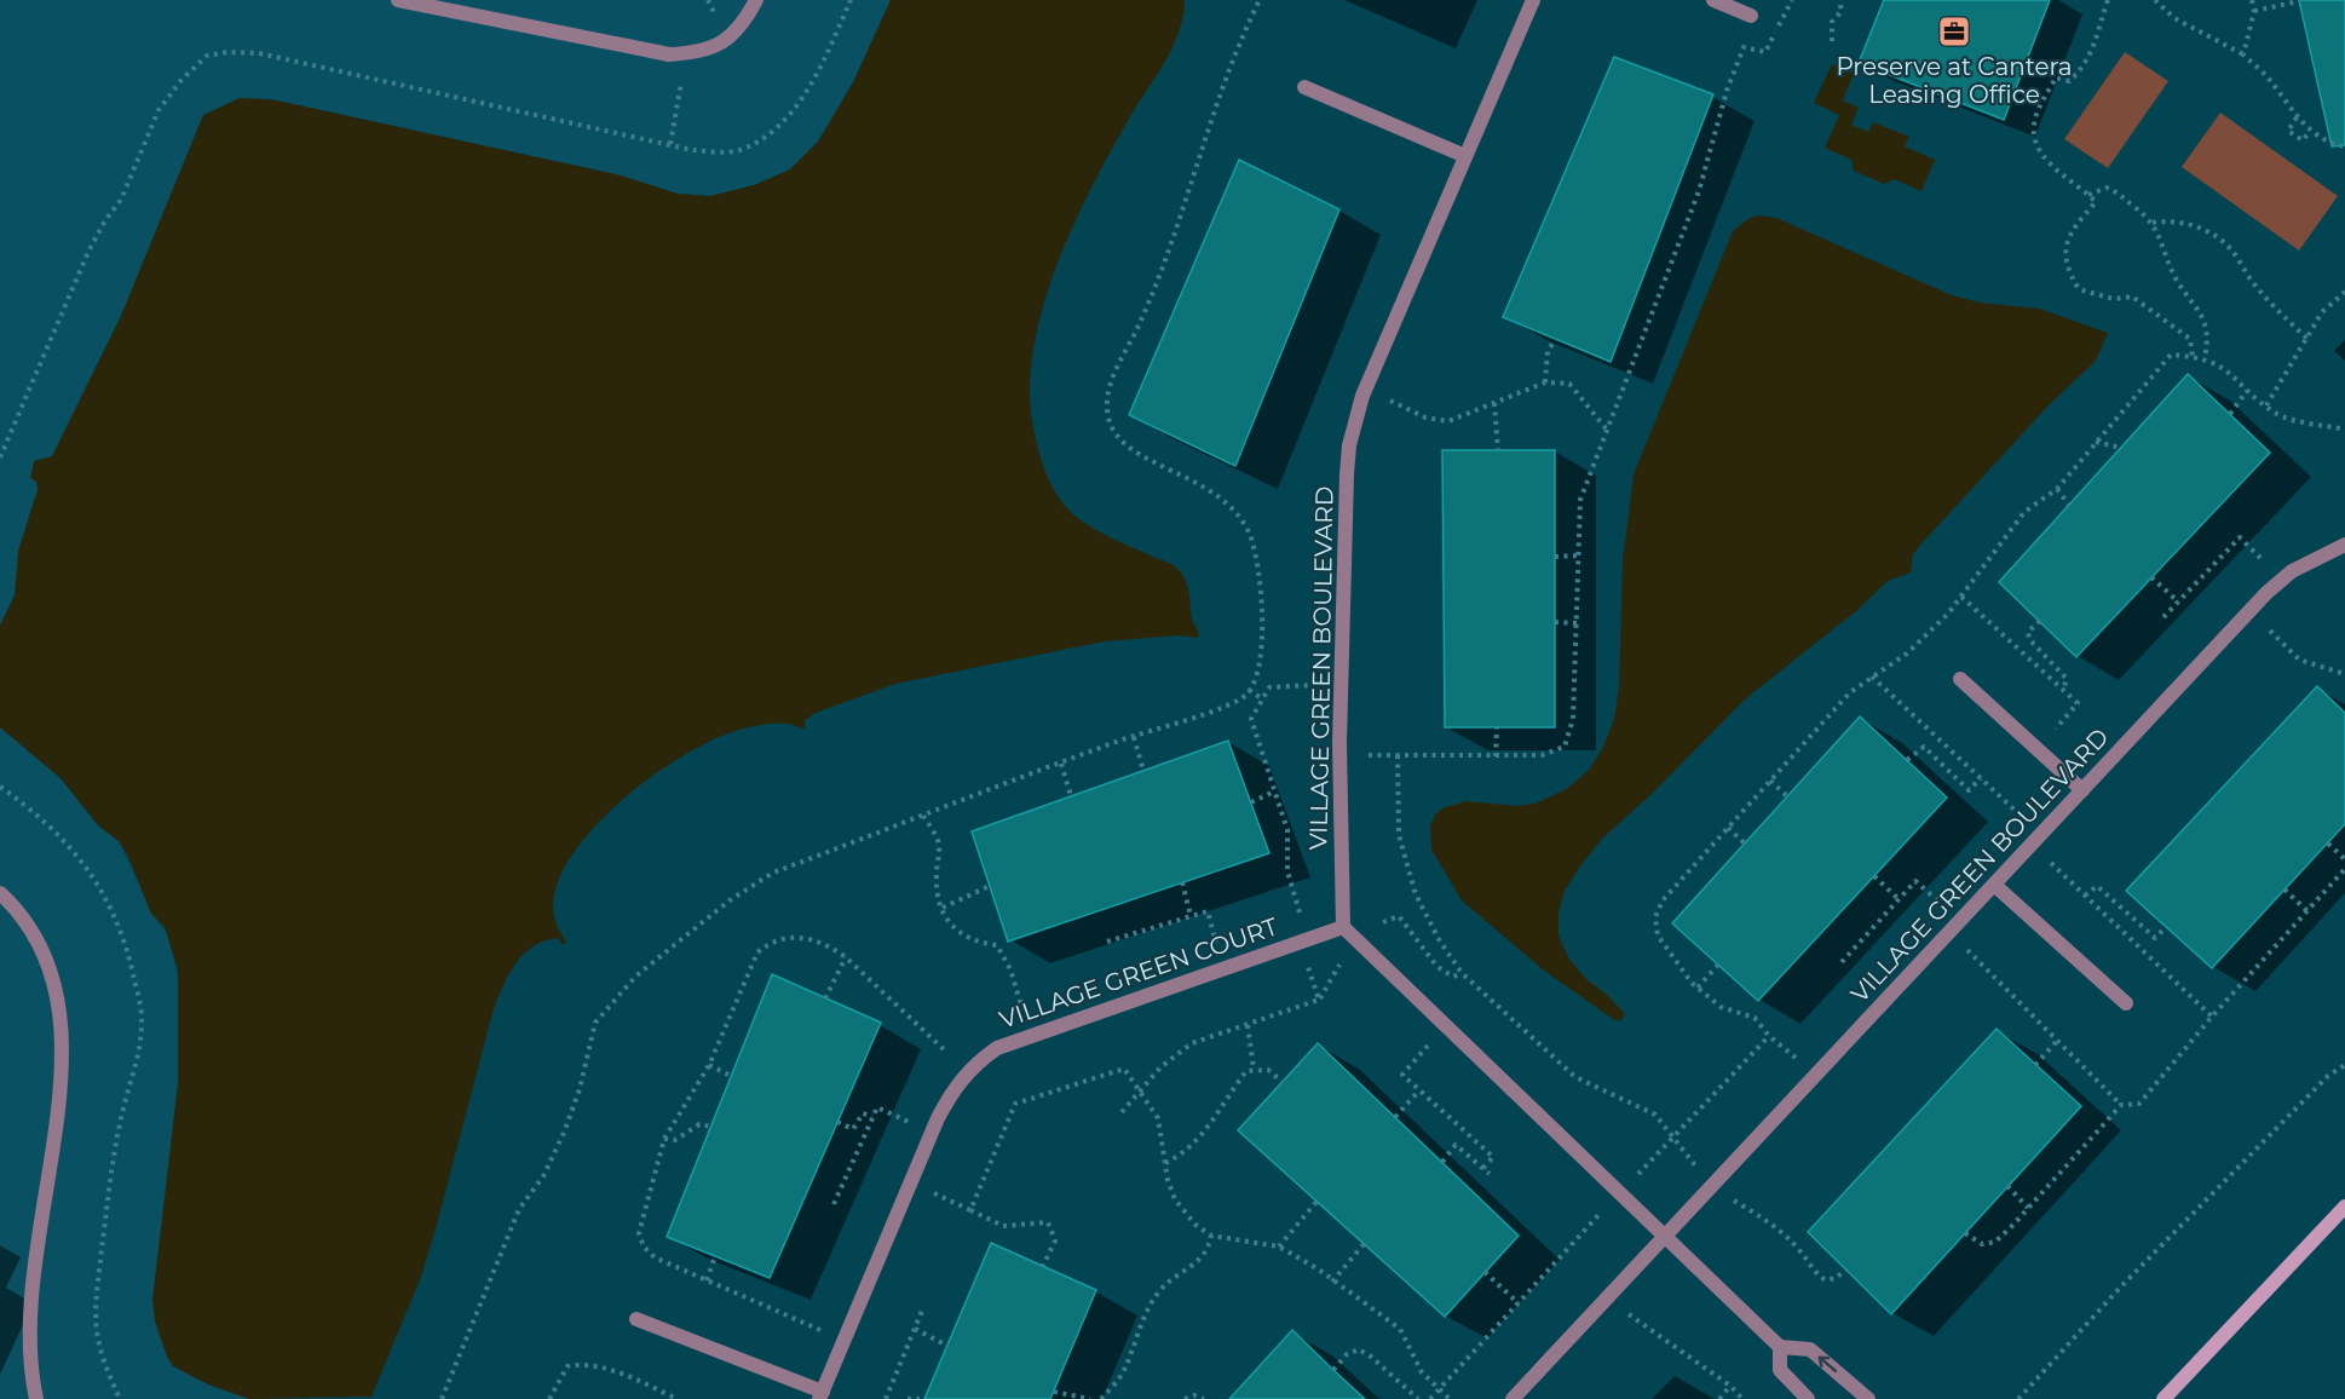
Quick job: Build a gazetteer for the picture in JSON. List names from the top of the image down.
{
  "streets": {
    "street": ["VILLAGE GREEN BOULEVARD", "VILLAGE GREEN COURT"]
  },
  "crossings": [
    ["VILLAGE GREEN BOULEVARD", "VILLAGE GREEN COURT"]
  ],
  "places": {
    "office": ["Preserve at Cantera Leasing Office"]
  }
}
